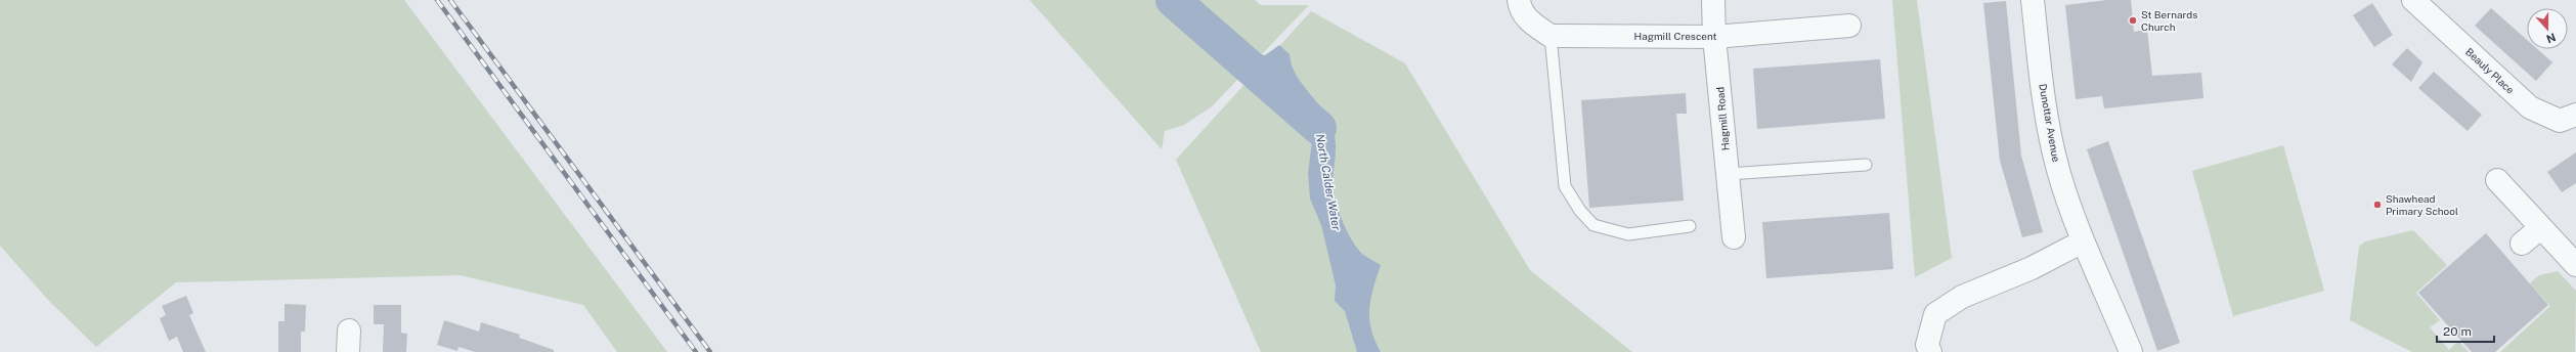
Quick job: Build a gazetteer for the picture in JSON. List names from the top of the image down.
{
  "streets": {
    "street": [
      "Hagmill Crescent",
      "Beauly Place",
      "Hagmill Road",
      "Dunottar Avenue"
    ]
  },
  "crossings": [
    ["Hagmill Crescent", "Hagmill Road"]
  ],
  "water": ["North Calder Water"],
  "places": ["St Bernards Church", "Shawhead Primary School"],
  "scale_bar": "20 m",
  "north": "bottom"
}
